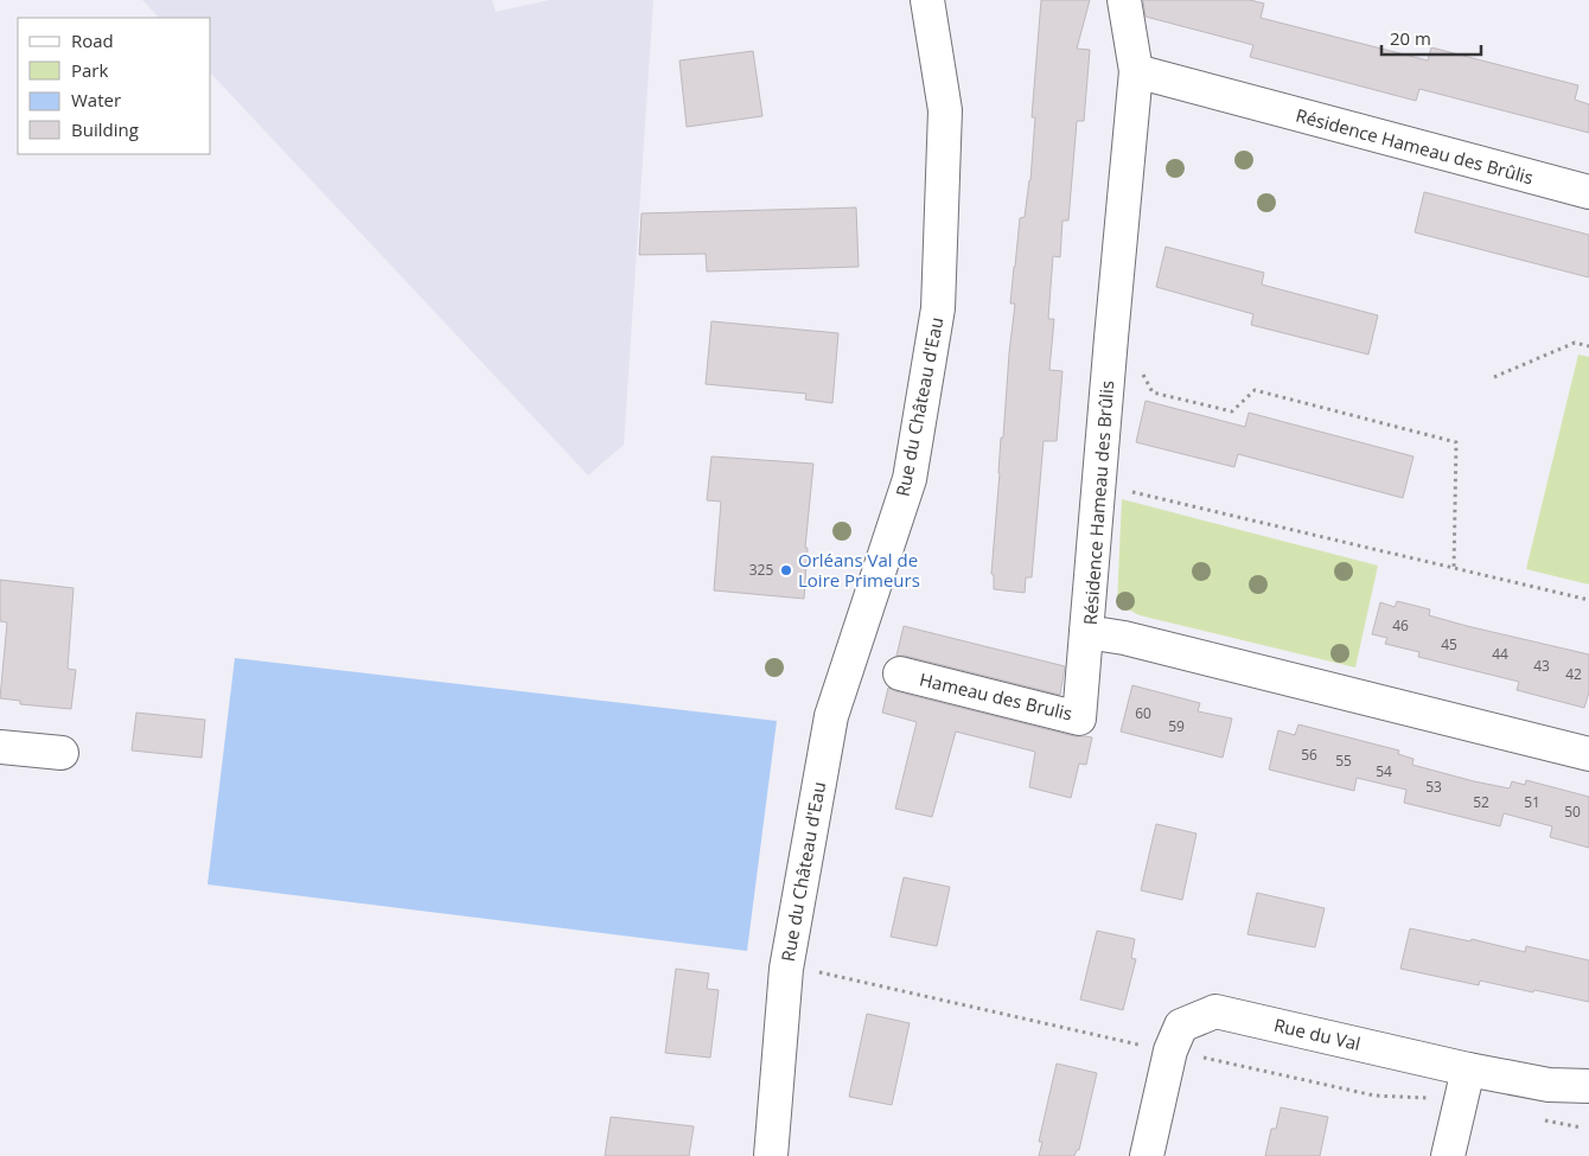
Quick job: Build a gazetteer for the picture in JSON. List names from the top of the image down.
{
  "streets": {
    "street": [
      "Résidence Hameau des Brûlis",
      "Rue du Château d'Eau",
      "Hameau des Brulis",
      "Rue du Val"
    ]
  },
  "crossings": [
    ["Résidence Hameau des Brûlis", "Hameau des Brulis"]
  ],
  "places": ["Orléans Val de Loire Primeurs"],
  "house_numbers": [
    "325",
    "46",
    "45",
    "44",
    "43",
    "42",
    "60",
    "59",
    "56",
    "55",
    "54",
    "53",
    "52",
    "51",
    "50"
  ],
  "legend": [
    "Road",
    "Park",
    "Water",
    "Building"
  ],
  "scale_bar": "20 m"
}
